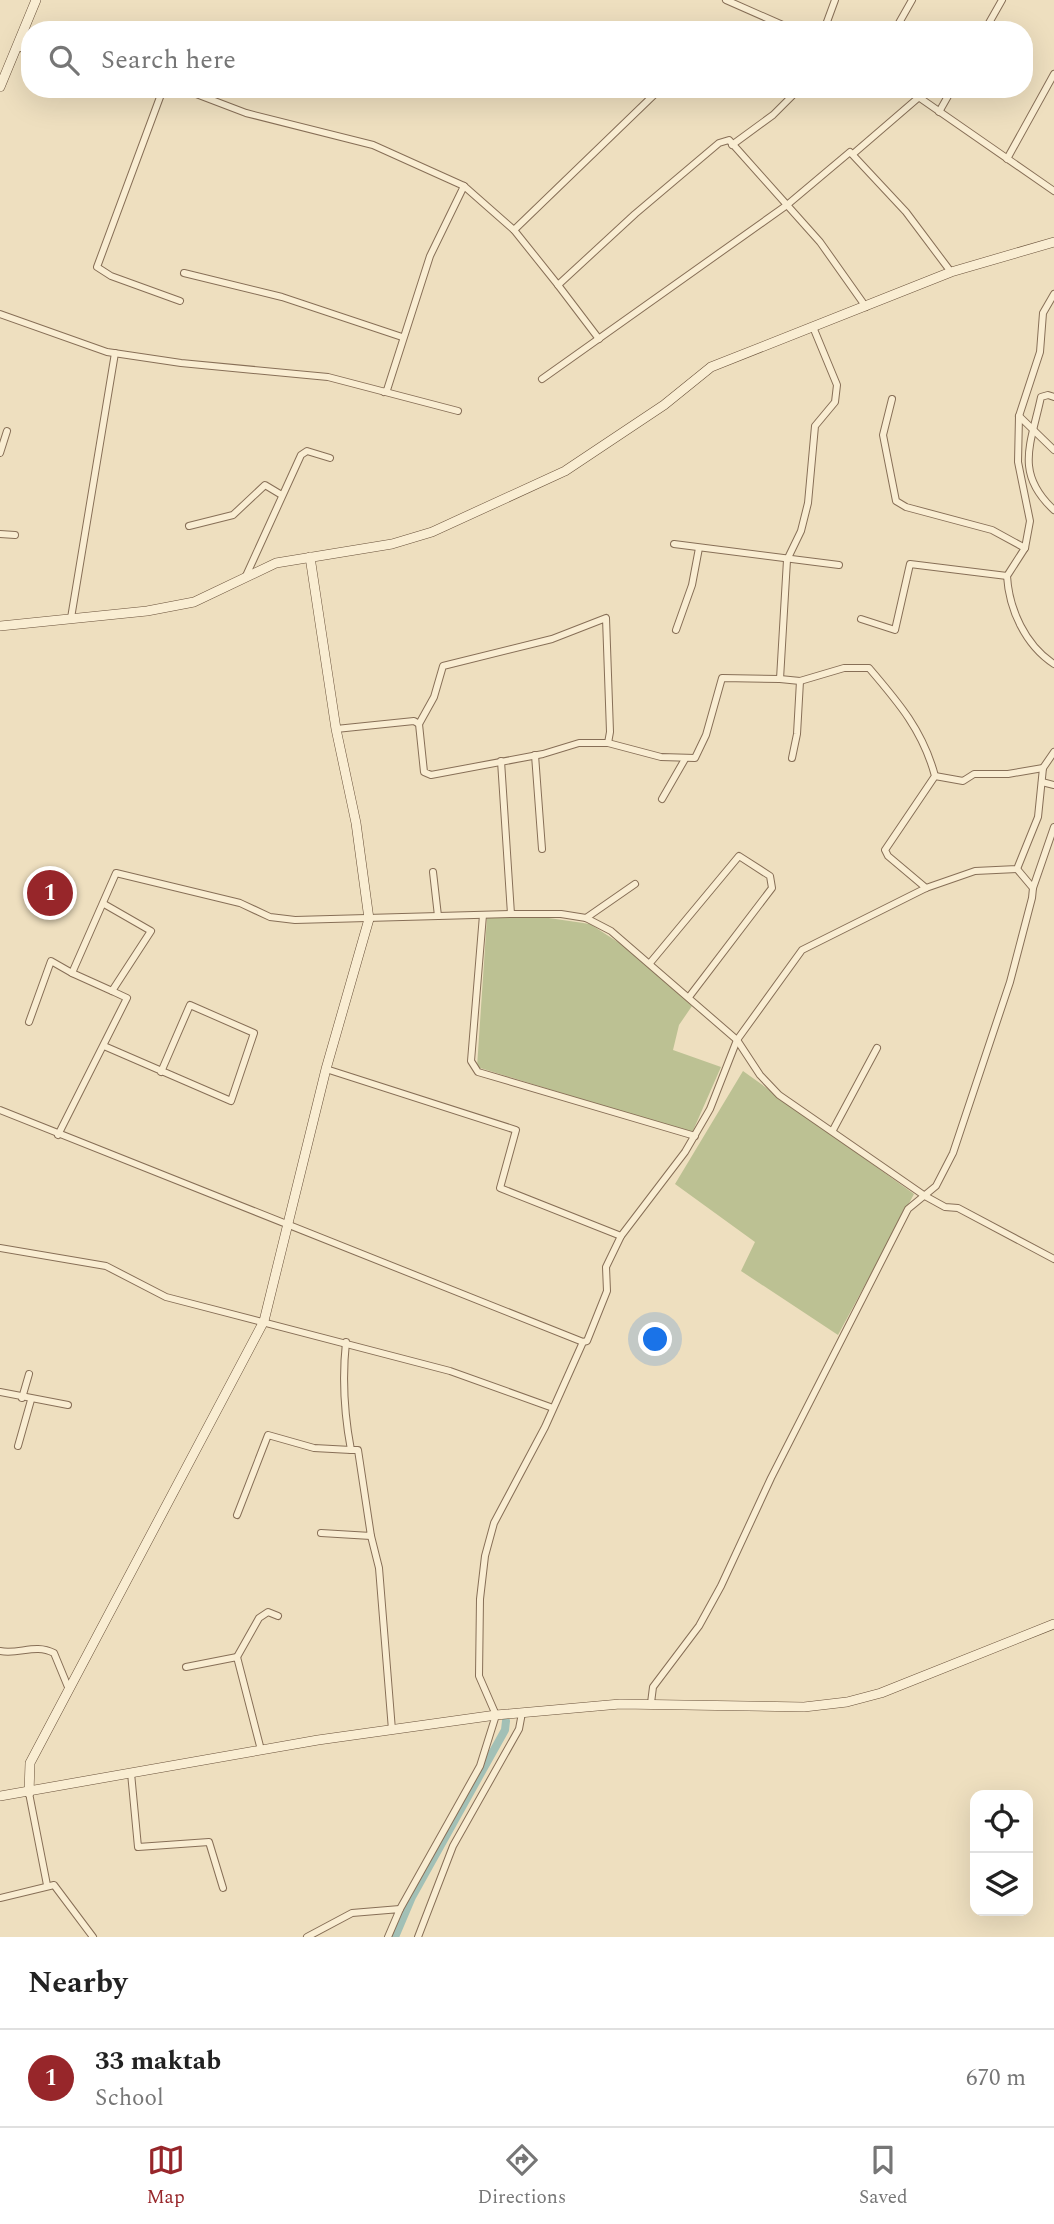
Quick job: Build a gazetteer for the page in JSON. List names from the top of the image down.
{
  "page": {
    "search": "Search here",
    "pins": "1",
    "heading": "Nearby",
    "list": [
      {
        "mark": "1",
        "name": "33 maktab",
        "note": "School",
        "value": "670 m"
      }
    ],
    "nav": ["Map", "Directions", "Saved"]
  }
}
